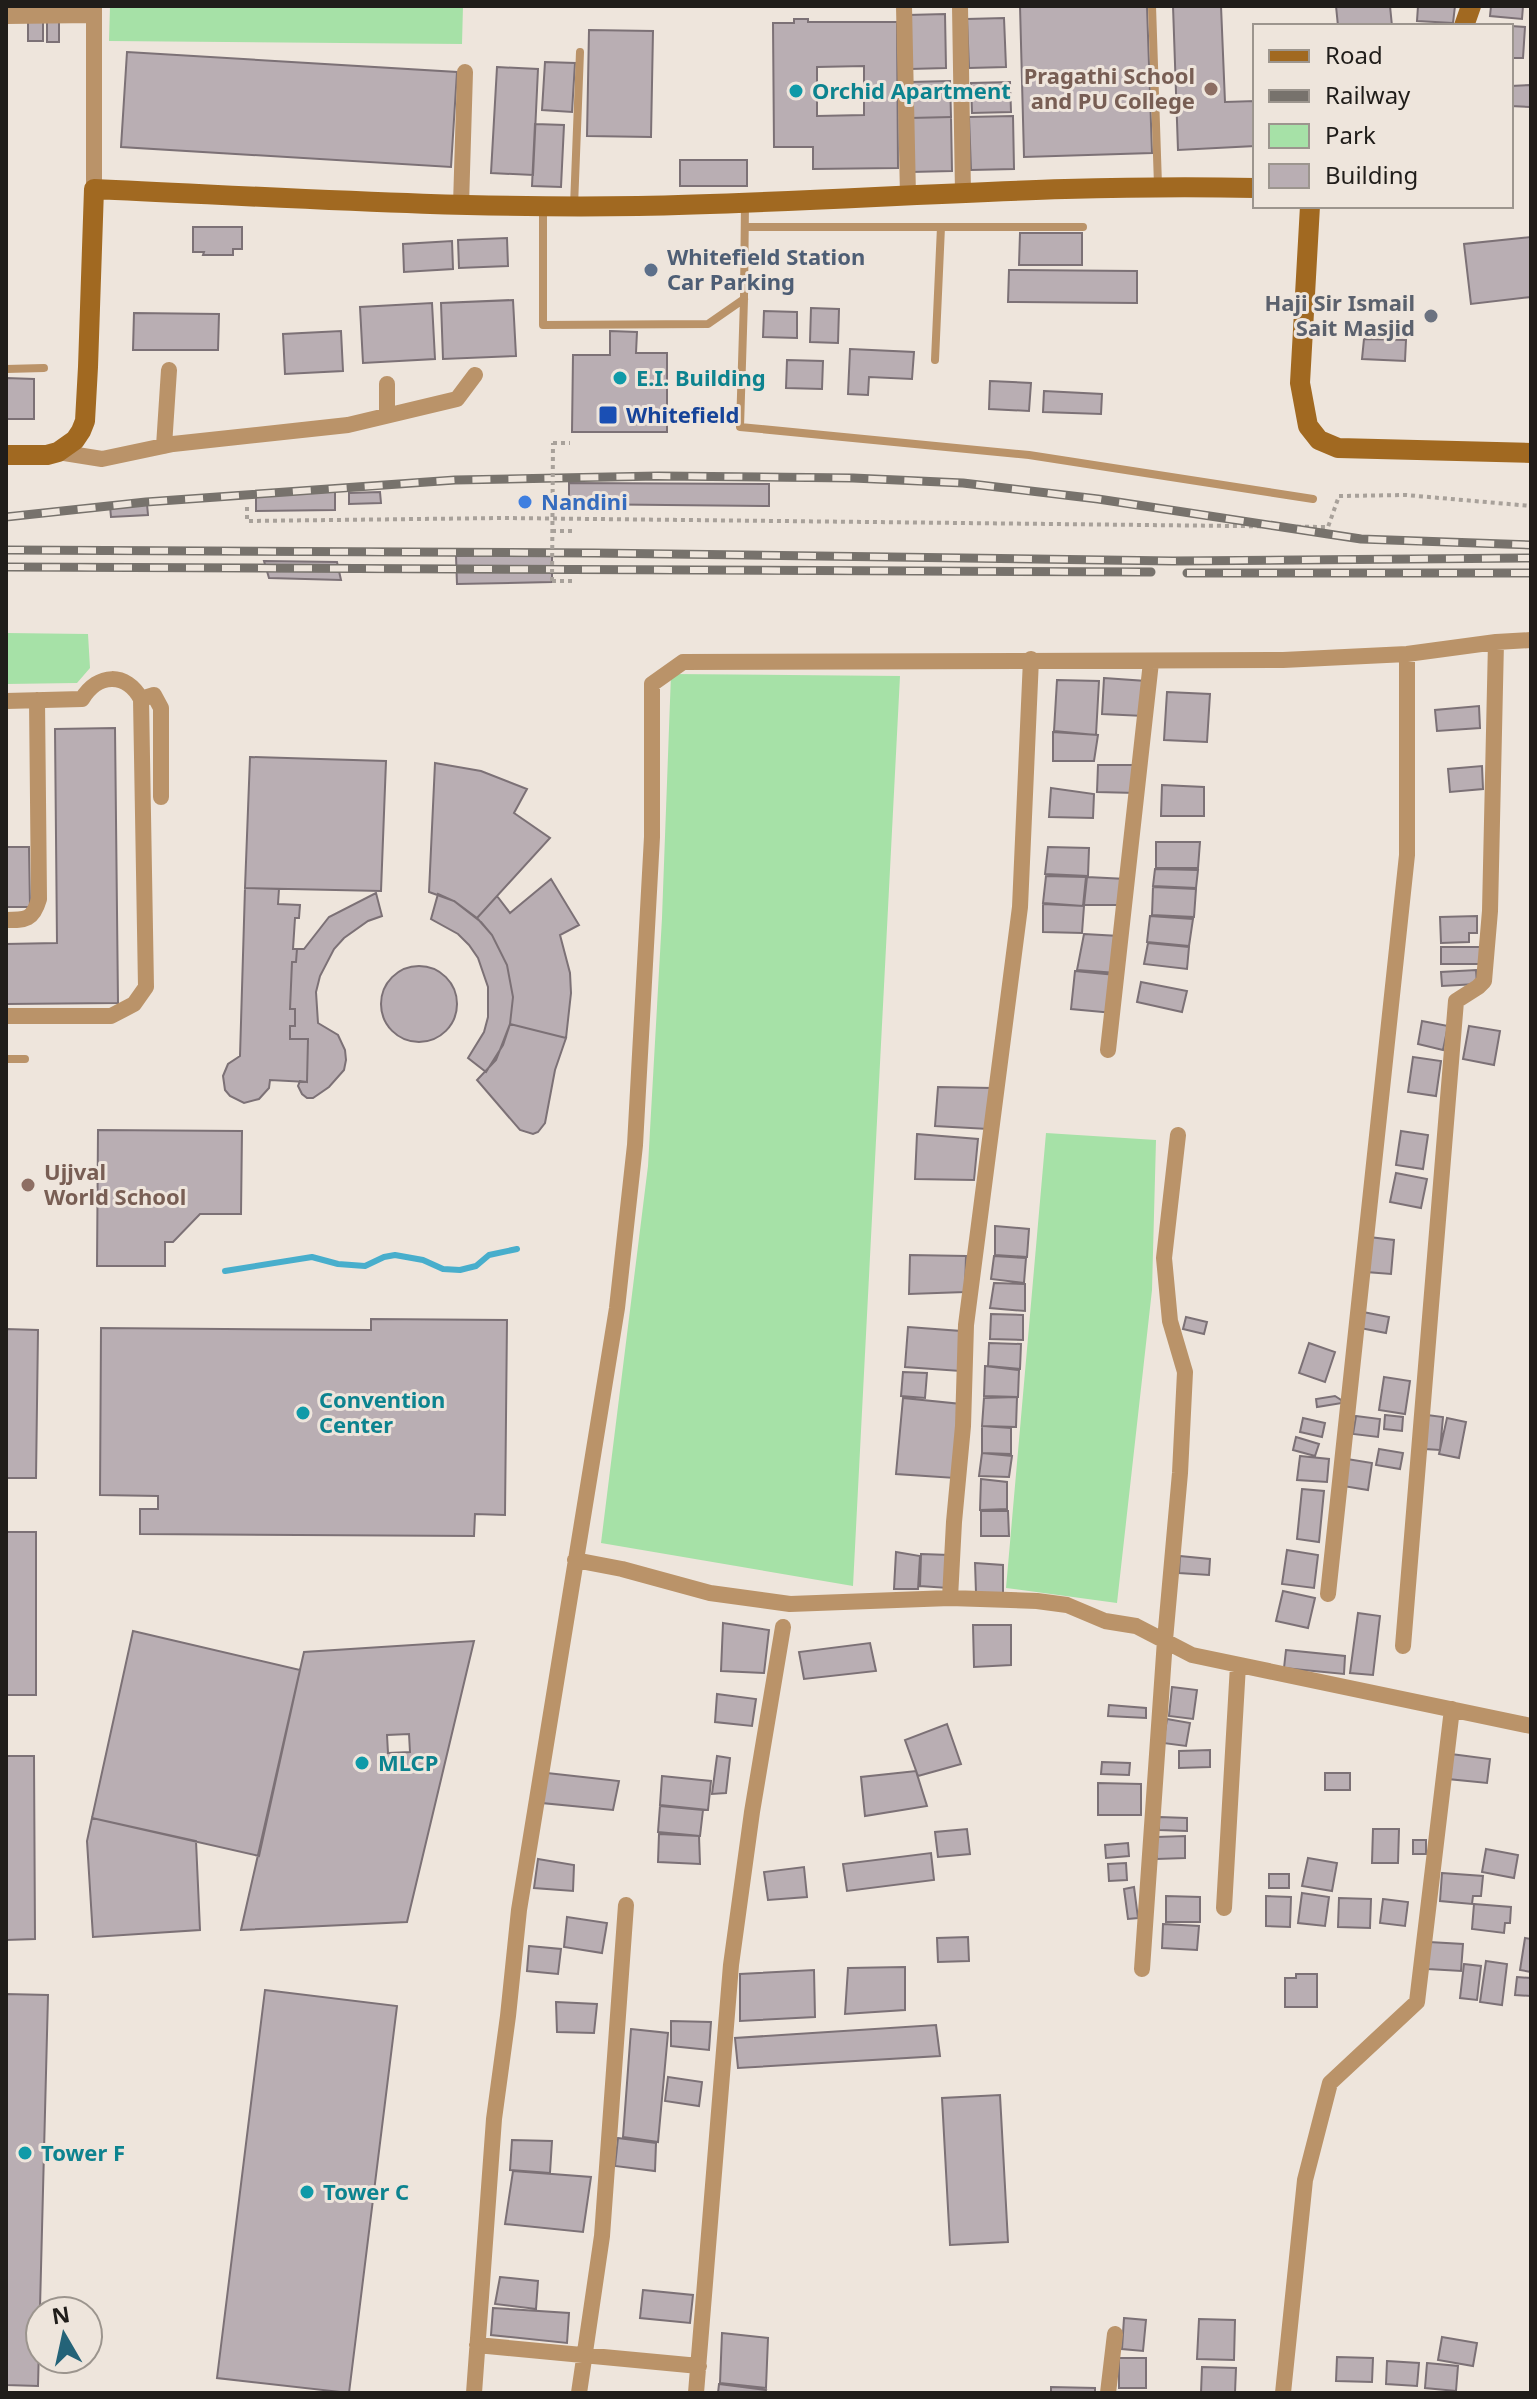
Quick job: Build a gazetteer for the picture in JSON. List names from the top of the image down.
{
  "places": {
    "other": [
      "Pragathi School and PU College",
      "Orchid Apartment",
      "Whitefield Station Car Parking",
      "Haji Sir Ismail Sait Masjid",
      "E.I. Building",
      "Nandini",
      "Ujjval World School",
      "Convention Center",
      "MLCP",
      "Tower F",
      "Tower C"
    ],
    "transit": ["Whitefield"]
  },
  "legend": [
    "Road",
    "Railway",
    "Park",
    "Building"
  ],
  "north": "top"
}
